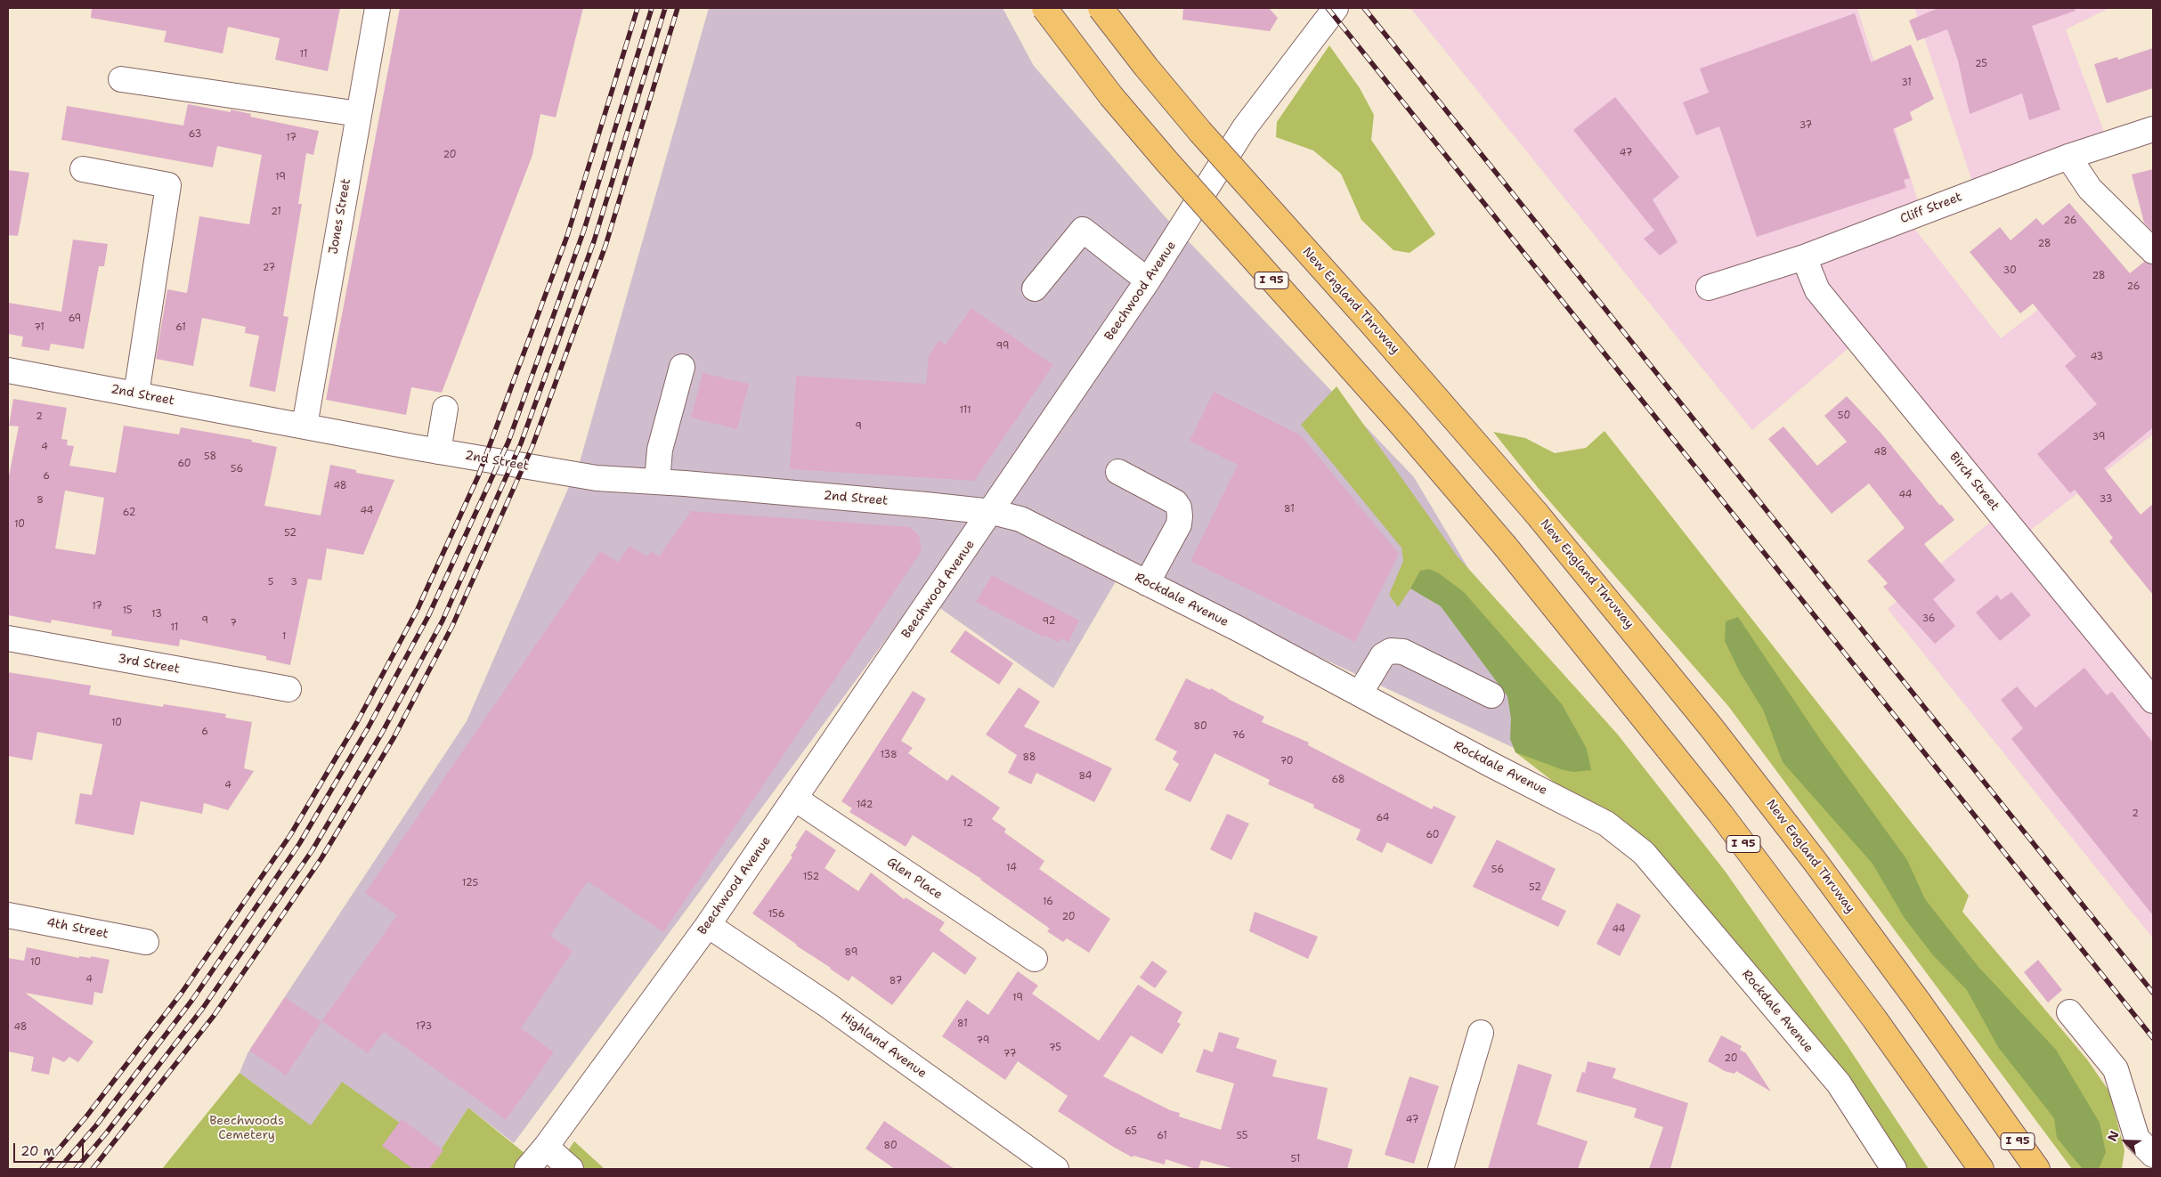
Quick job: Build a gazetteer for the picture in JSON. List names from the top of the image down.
{
  "streets": {
    "highway": ["I 95", "New England Thruway"],
    "street": [
      "Cliff Street",
      "Jones Street",
      "Beechwood Avenue",
      "2nd Street",
      "Birch Street",
      "Rockdale Avenue",
      "3rd Street",
      "Glen Place",
      "4th Street",
      "Highland Avenue"
    ]
  },
  "crossings": [
    ["Cliff Street", "Birch Street"],
    ["Jones Street", "2nd Street"],
    ["Beechwood Avenue", "2nd Street"],
    ["Beechwood Avenue", "Rockdale Avenue"],
    ["Beechwood Avenue", "Glen Place"],
    ["Beechwood Avenue", "Highland Avenue"],
    ["2nd Street", "Rockdale Avenue"]
  ],
  "parks": ["Beechwoods Cemetery"],
  "house_numbers": [
    "11",
    "25",
    "31",
    "37",
    "63",
    "17",
    "47",
    "20",
    "19",
    "21",
    "26",
    "28",
    "27",
    "30",
    "28",
    "26",
    "69",
    "71",
    "61",
    "99",
    "43",
    "111",
    "50",
    "2",
    "9",
    "39",
    "4",
    "48",
    "58",
    "60",
    "56",
    "6",
    "48",
    "44",
    "33",
    "8",
    "81",
    "44",
    "62",
    "10",
    "52",
    "5",
    "3",
    "17",
    "15",
    "13",
    "36",
    "9",
    "92",
    "7",
    "11",
    "1",
    "10",
    "80",
    "6",
    "76",
    "138",
    "88",
    "70",
    "84",
    "68",
    "4",
    "142",
    "2",
    "64",
    "12",
    "60",
    "14",
    "56",
    "152",
    "125",
    "52",
    "16",
    "156",
    "20",
    "44",
    "89",
    "10",
    "4",
    "87",
    "19",
    "81",
    "173",
    "48",
    "79",
    "75",
    "77",
    "20",
    "47",
    "65",
    "61",
    "55",
    "80",
    "51"
  ],
  "scale_bar": "20 m",
  "north": "top left"
}
